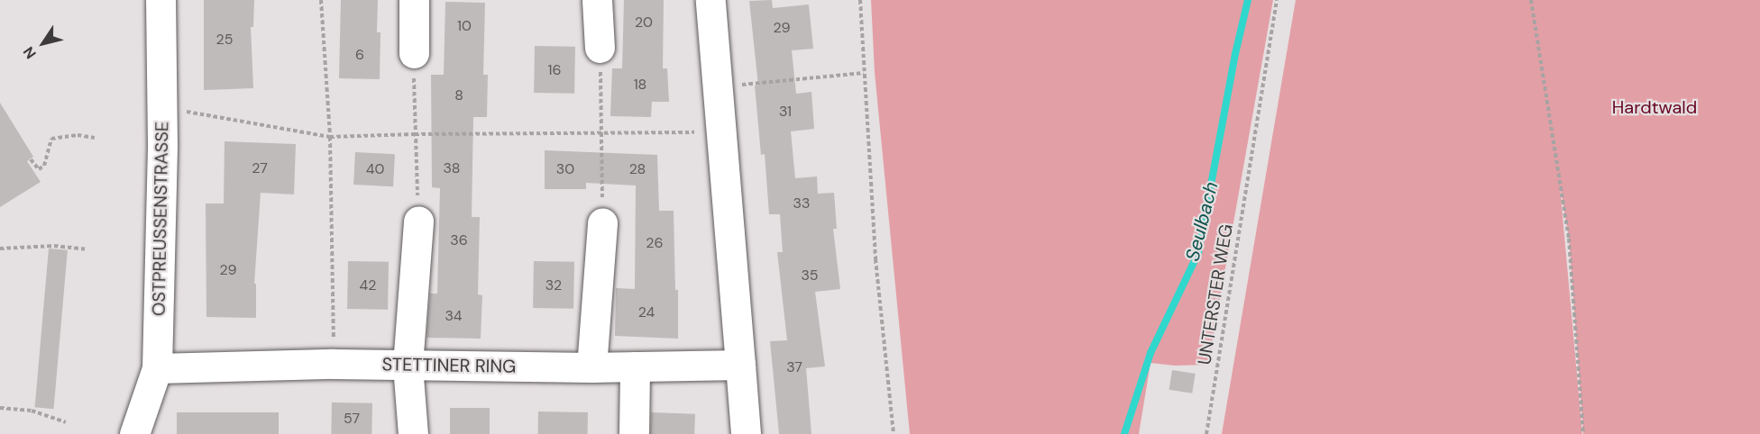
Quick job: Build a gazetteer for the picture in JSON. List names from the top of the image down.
{
  "streets": {
    "street": ["OSTPREUSSENSTRASSE", "STETTINER RING"],
    "path": ["UNTERSTER WEG"]
  },
  "crossings": [
    ["OSTPREUSSENSTRASSE", "STETTINER RING"]
  ],
  "water": ["Seulbach"],
  "parks": ["Hardtwald"],
  "house_numbers": [
    "20",
    "10",
    "29",
    "25",
    "6",
    "16",
    "18",
    "8",
    "31",
    "27",
    "38",
    "40",
    "30",
    "28",
    "33",
    "36",
    "26",
    "29",
    "35",
    "42",
    "32",
    "24",
    "34",
    "37",
    "57"
  ],
  "north": "bottom left"
}
